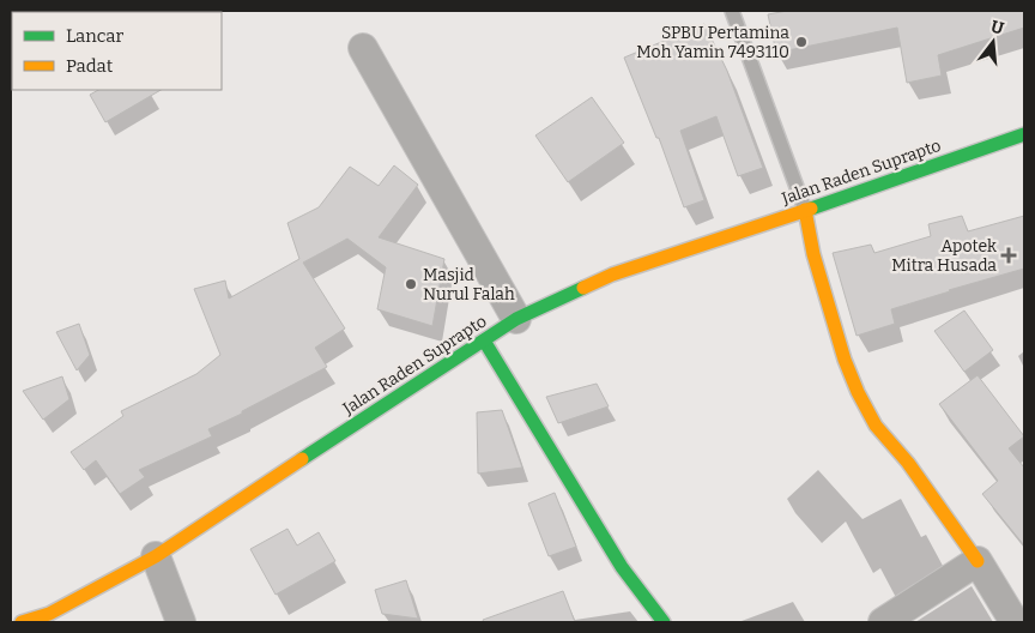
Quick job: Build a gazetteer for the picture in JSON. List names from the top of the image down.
{
  "streets": {
    "main road": ["Jalan Raden Suprapto"]
  },
  "places": {
    "other": ["SPBU Pertamina Moh Yamin 7493110", "Masjid Nurul Falah"],
    "health": ["Apotek Mitra Husada"]
  },
  "legend": ["Lancar", "Padat"],
  "north": "top"
}
